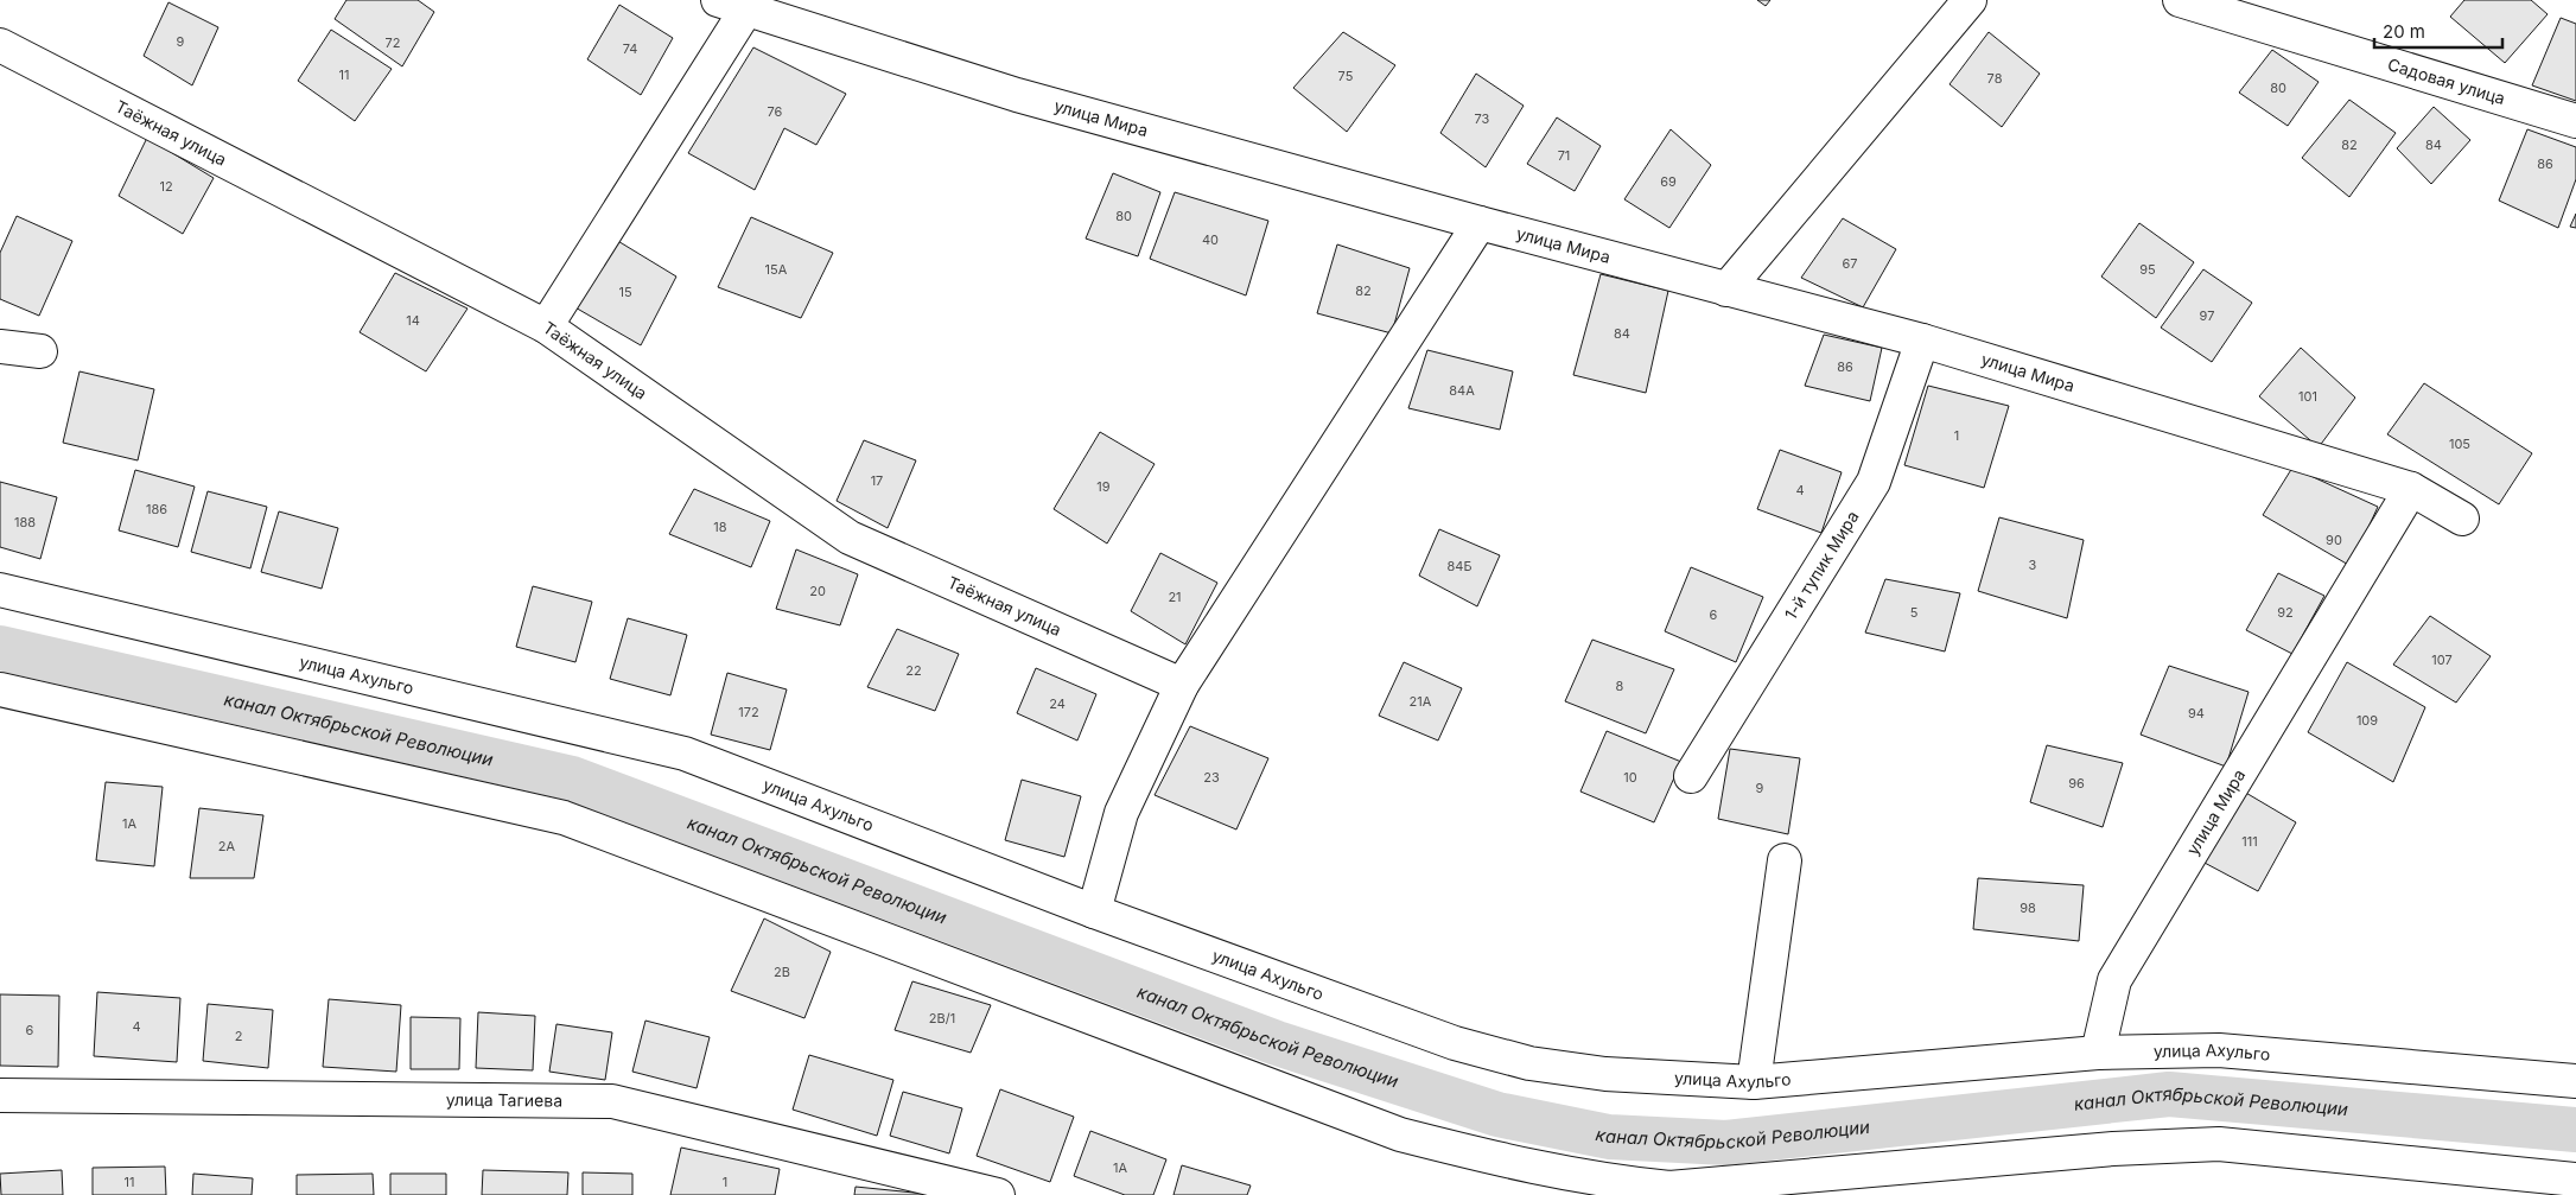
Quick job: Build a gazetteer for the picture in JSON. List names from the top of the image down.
{
  "streets": {
    "street": [
      "Садовая улица",
      "улица Мира",
      "Таёжная улица",
      "1-й тупик Мира",
      "улица Ахульго",
      "улица Тагиева"
    ]
  },
  "crossings": [
    ["улица Мира", "1-й тупик Мира"],
    ["улица Мира", "улица Ахульго"]
  ],
  "water": ["канал Октябрьской Революции"],
  "house_numbers": [
    "9",
    "72",
    "74",
    "11",
    "75",
    "78",
    "80",
    "76",
    "73",
    "82",
    "84",
    "71",
    "86",
    "69",
    "12",
    "80",
    "40",
    "67",
    "15А",
    "95",
    "82",
    "15",
    "97",
    "14",
    "84",
    "86",
    "84А",
    "101",
    "1",
    "105",
    "17",
    "19",
    "4",
    "186",
    "188",
    "18",
    "90",
    "3",
    "84Б",
    "20",
    "21",
    "5",
    "92",
    "6",
    "107",
    "22",
    "8",
    "21А",
    "24",
    "172",
    "94",
    "109",
    "23",
    "10",
    "96",
    "9",
    "1А",
    "111",
    "2А",
    "98",
    "2В",
    "2В/1",
    "4",
    "6",
    "2",
    "1А",
    "11",
    "1"
  ],
  "scale_bar": "20 m"
}
